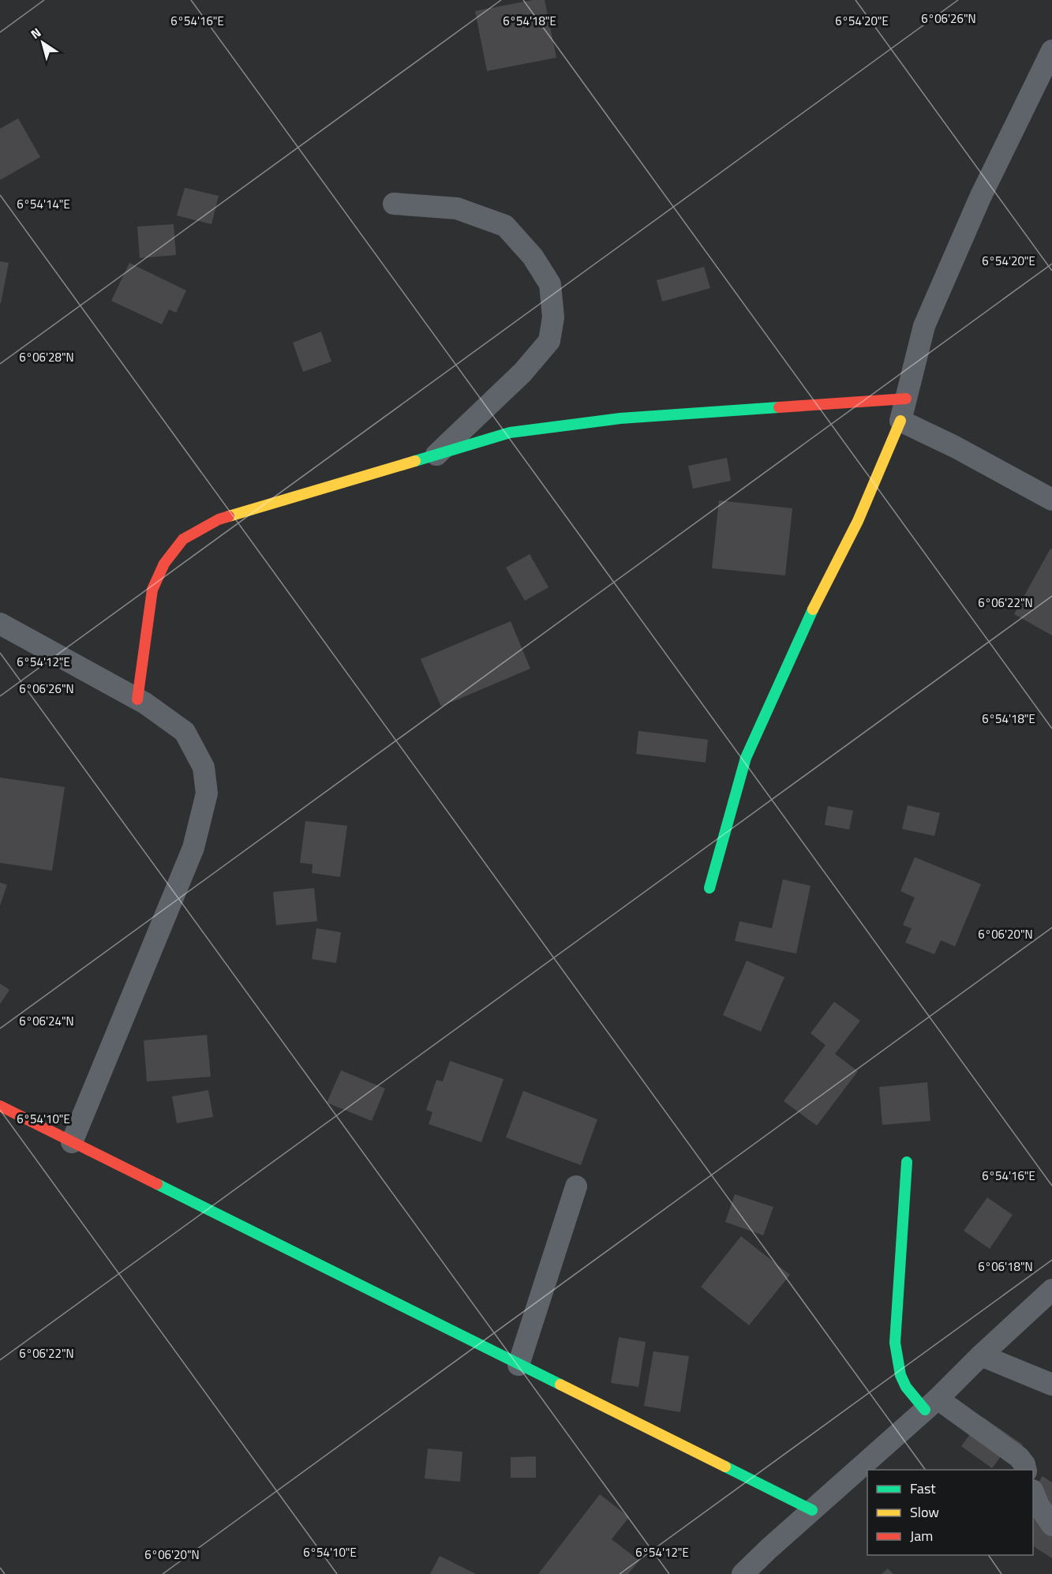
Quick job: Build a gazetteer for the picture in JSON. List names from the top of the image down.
{
  "legend": ["Fast", "Slow", "Jam"],
  "north": "top left",
  "coordinates": [
    "6°06'26\"N",
    "6°54'16\"E",
    "6°54'18\"E",
    "6°54'20\"E",
    "6°54'14\"E",
    "6°06'28\"N",
    "6°06'22\"N",
    "6°54'12\"E",
    "6°06'20\"N",
    "6°06'24\"N",
    "6°54'10\"E",
    "6°06'18\"N"
  ]
}
